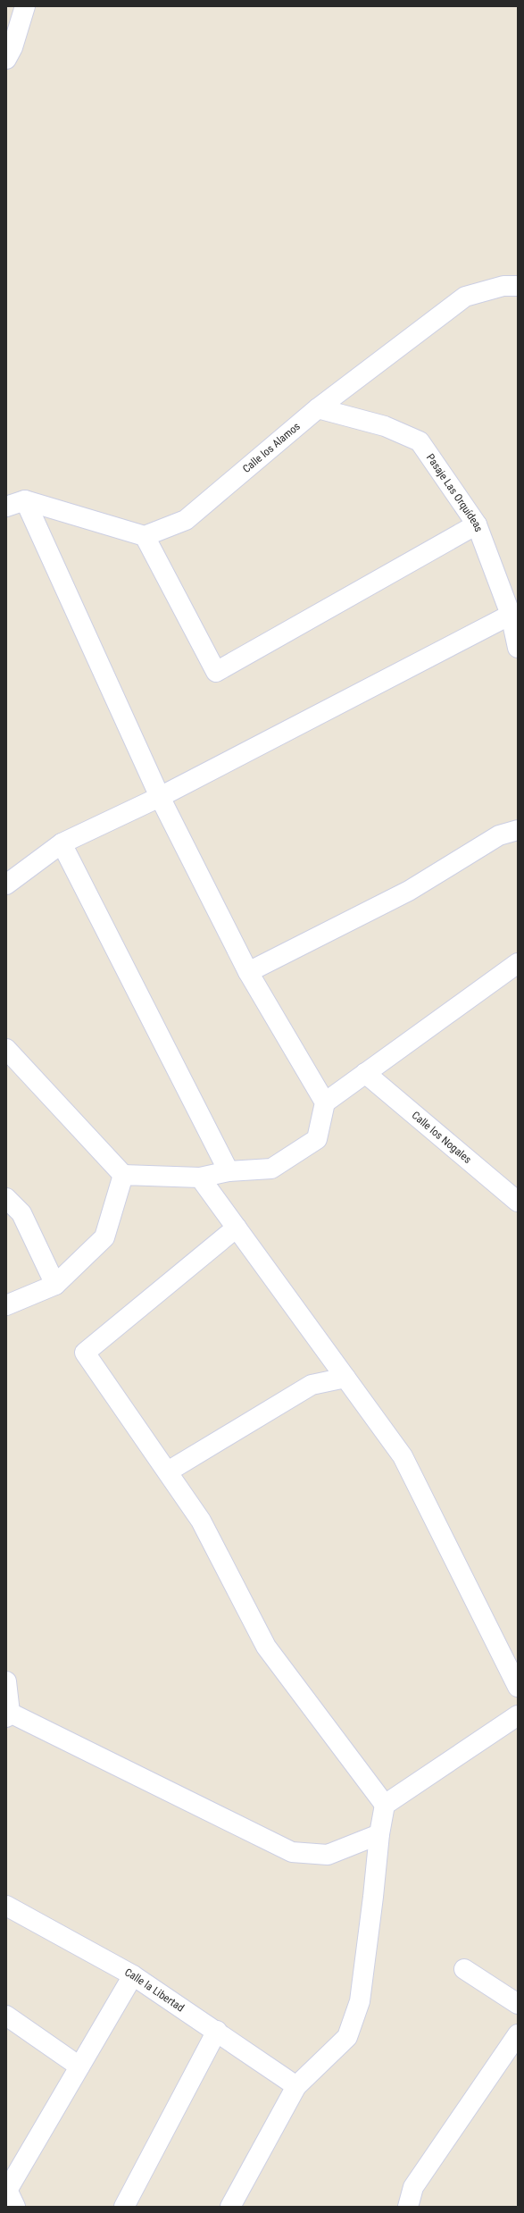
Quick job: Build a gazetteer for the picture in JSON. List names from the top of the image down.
{
  "streets": {
    "street": [
      "Calle los Alamos",
      "Pasaje Las Orquídeas",
      "Calle los Nogales",
      "Calle la Libertad"
    ]
  },
  "crossings": [
    ["Calle los Alamos", "Pasaje Las Orquídeas"]
  ]
}
